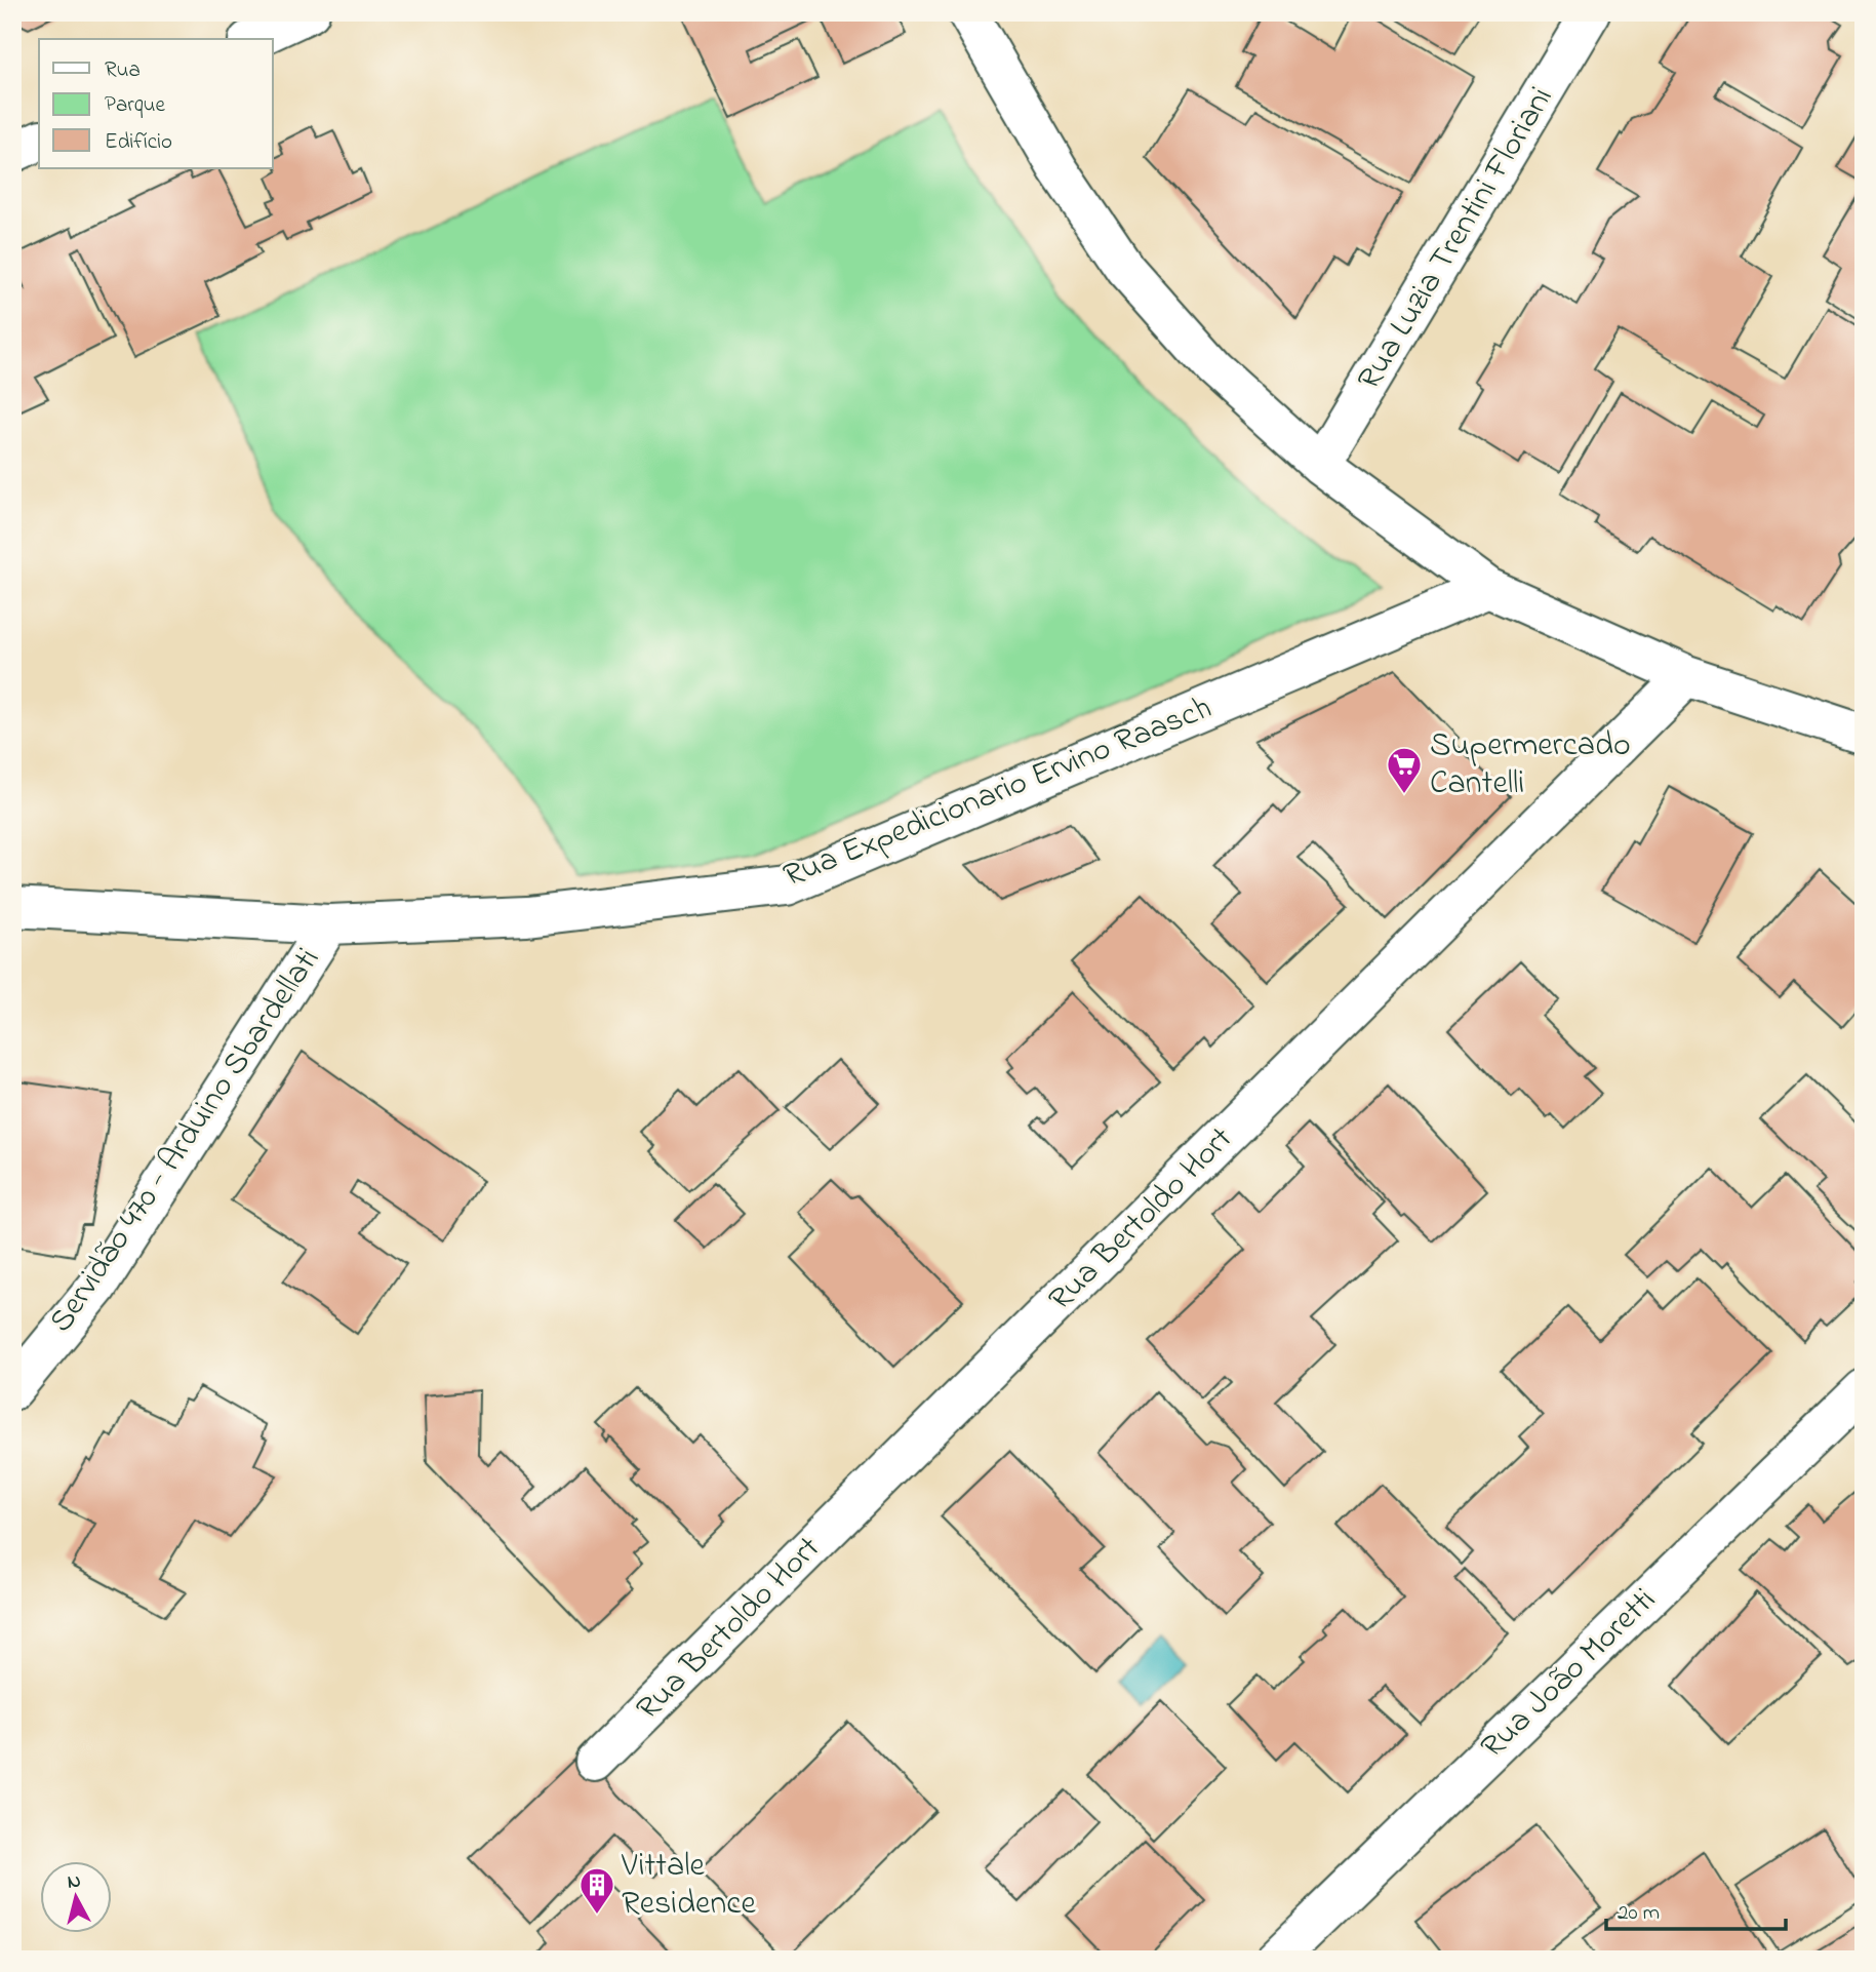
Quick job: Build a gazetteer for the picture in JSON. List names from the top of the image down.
{
  "streets": {
    "street": [
      "Rua Luzia Trentini Floriani",
      "Rua Expedicionario Ervino Raasch",
      "Servidão 470 - Arduino Sbardellati",
      "Rua Bertoldo Hort",
      "Rua João Moretti"
    ]
  },
  "crossings": [
    ["Rua Expedicionario Ervino Raasch", "Servidão 470 - Arduino Sbardellati"]
  ],
  "places": {
    "supermarket": ["Supermercado Cantelli"],
    "building": ["Vittale Residence"]
  },
  "legend": ["Rua", "Parque", "Edifício"],
  "scale_bar": "20 m",
  "north": "top"
}
